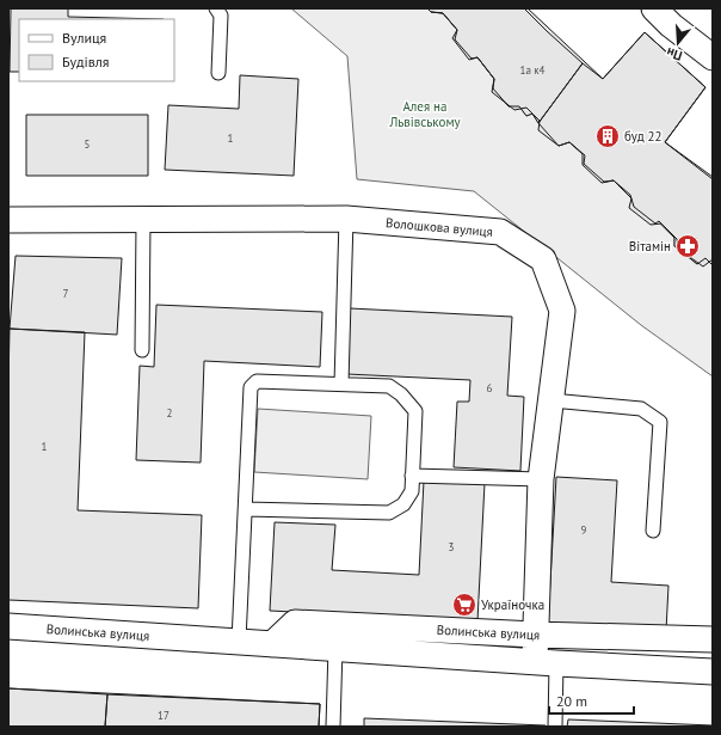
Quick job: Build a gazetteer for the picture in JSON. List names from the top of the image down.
{
  "streets": {
    "street": ["Волошкова вулиця", "Волинська вулиця"]
  },
  "crossings": [
    ["Волошкова вулиця", "Волинська вулиця"]
  ],
  "parks": ["Алея на Львівському"],
  "places": {
    "building": ["буд 22"],
    "pharmacy": ["Вітамін"],
    "supermarket": ["Україночка"]
  },
  "house_numbers": [
    "1а к4",
    "1",
    "5",
    "7",
    "6",
    "2",
    "1",
    "9",
    "3",
    "17"
  ],
  "legend": ["Вулиця", "Будівля"],
  "scale_bar": "20 m",
  "north": "bottom"
}
